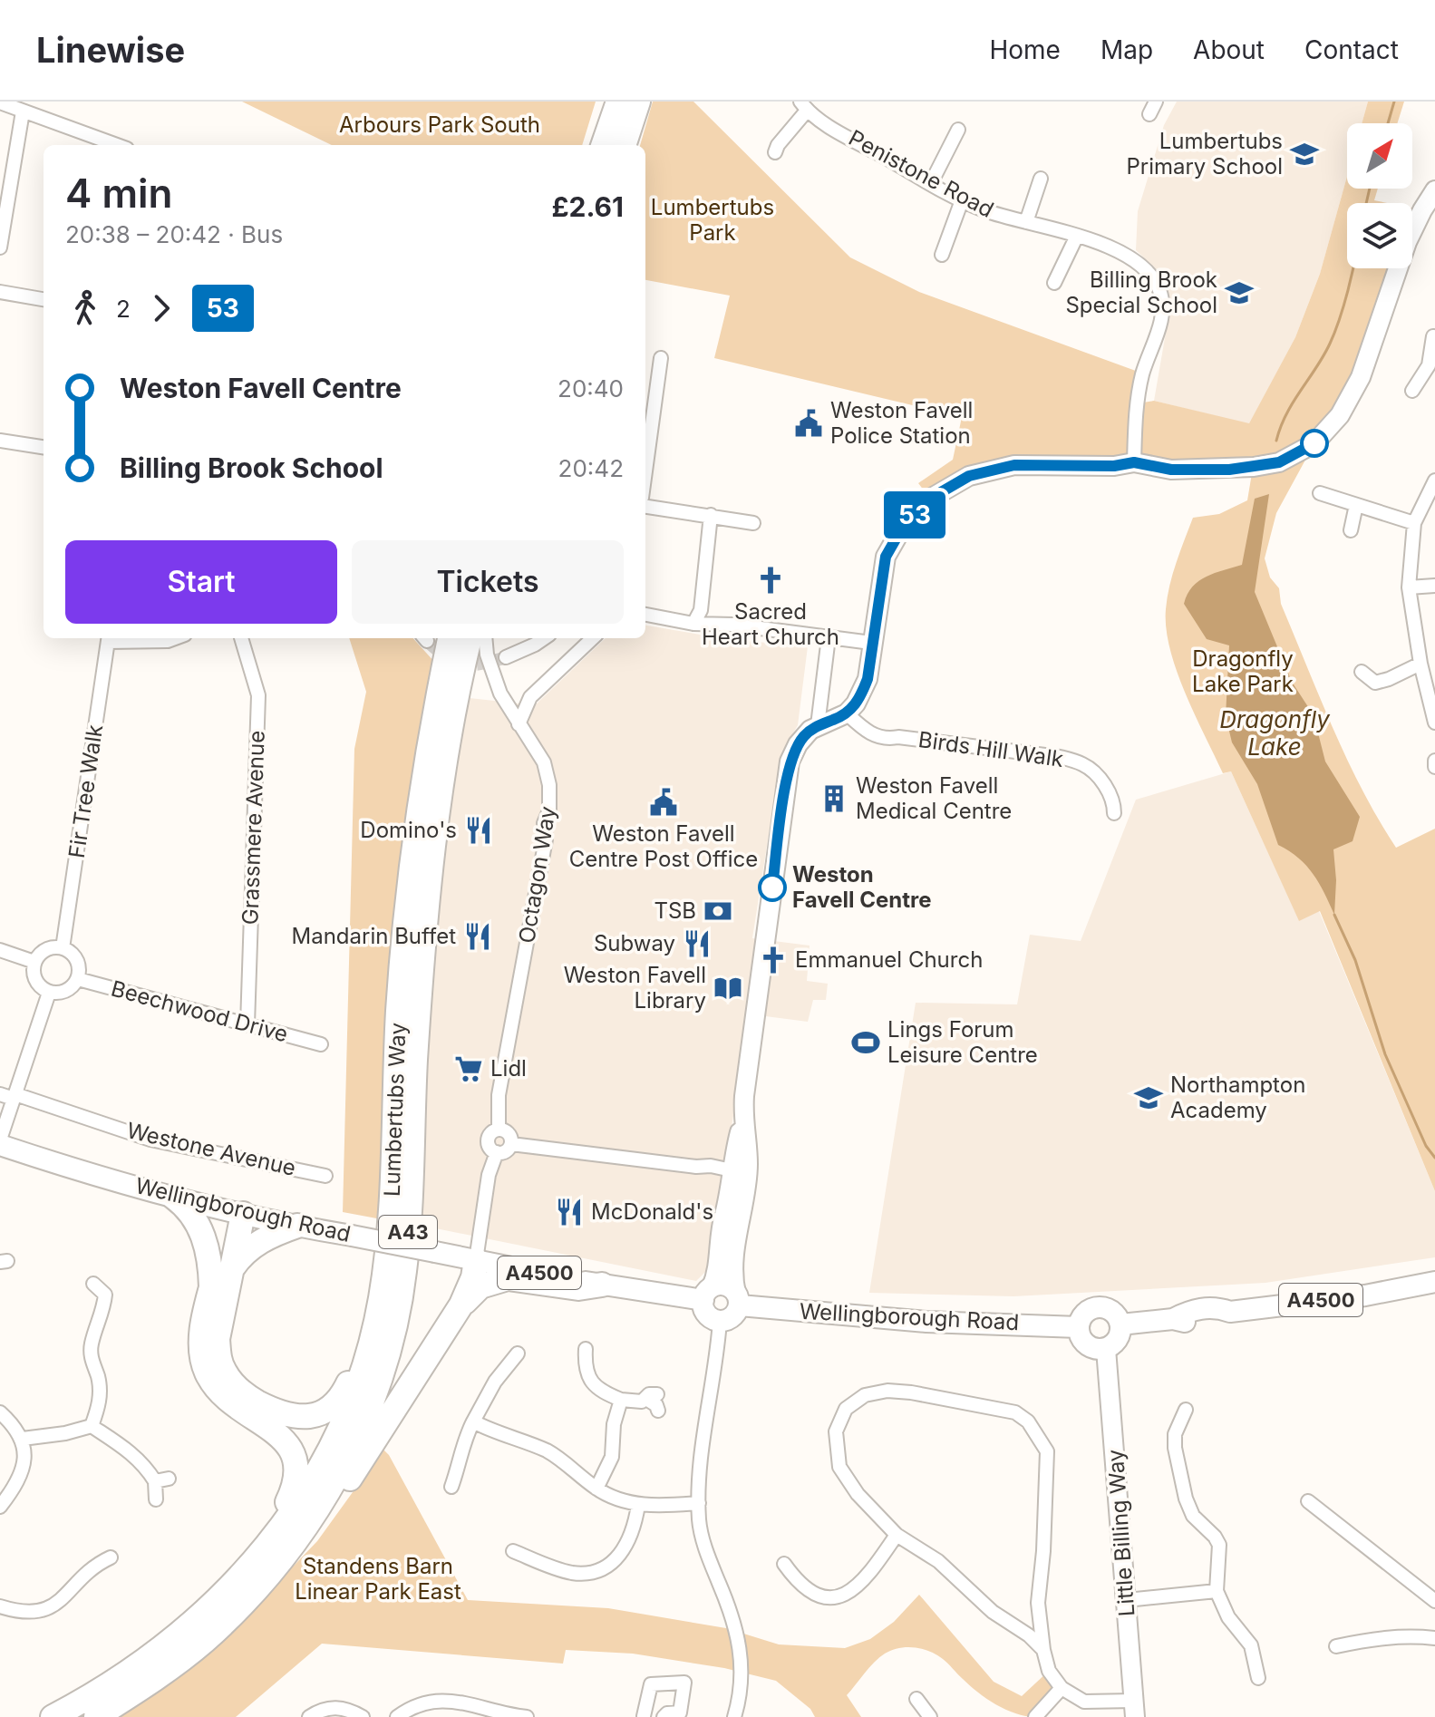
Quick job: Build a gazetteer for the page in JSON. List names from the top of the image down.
{
  "streets": {
    "highway": ["Lumbertubs Way", "A43"],
    "main road": ["Wellingborough Road", "A4500"],
    "street": [
      "Penistone Road",
      "Birds Hill Walk",
      "Fir Tree Walk",
      "Grassmere Avenue",
      "Octagon Way",
      "Beechwood Drive",
      "Westone Avenue",
      "Little Billing Way"
    ]
  },
  "crossings": [
    ["Fir Tree Walk", "Beechwood Drive"],
    ["Grassmere Avenue", "Beechwood Drive"],
    ["Wellingborough Road", "A4500"],
    ["Wellingborough Road", "Little Billing Way"],
    ["A4500", "Little Billing Way"]
  ],
  "water": ["Dragonfly Lake"],
  "parks": [
    "Arbours Park South",
    "Lumbertubs Park",
    "Dragonfly Lake Park",
    "Standens Barn Linear Park East"
  ],
  "places": {
    "school or university": ["Lumbertubs Primary School", "Billing Brook Special School", "Northampton Academy"],
    "public building": ["Weston Favell Police Station", "Weston Favell Centre Post Office"],
    "church": ["Sacred Heart Church", "Emmanuel Church"],
    "building": ["Weston Favell Medical Centre"],
    "restaurant": [
      "Domino's",
      "Mandarin Buffet",
      "Subway",
      "McDonald's"
    ],
    "other": ["Weston Favell Centre"],
    "bank": ["TSB"],
    "library": ["Weston Favell Library"],
    "sports": ["Lings Forum Leisure Centre"],
    "supermarket": ["Lidl"]
  },
  "lines": ["bus line 53"],
  "north": "top right",
  "page": {
    "header": "Linewise",
    "nav": [
      "Home",
      "Map",
      "About",
      "Contact"
    ],
    "on_map": "53",
    "heading": ["4 min", "20:38 – 20:42 · Bus", "£2.61"],
    "legs": ["2", "53"],
    "list": [
      {
        "name": "Weston Favell Centre",
        "value": "20:40"
      },
      {
        "name": "Billing Brook School",
        "value": "20:42"
      }
    ],
    "buttons": ["Start", "Tickets"]
  }
}
